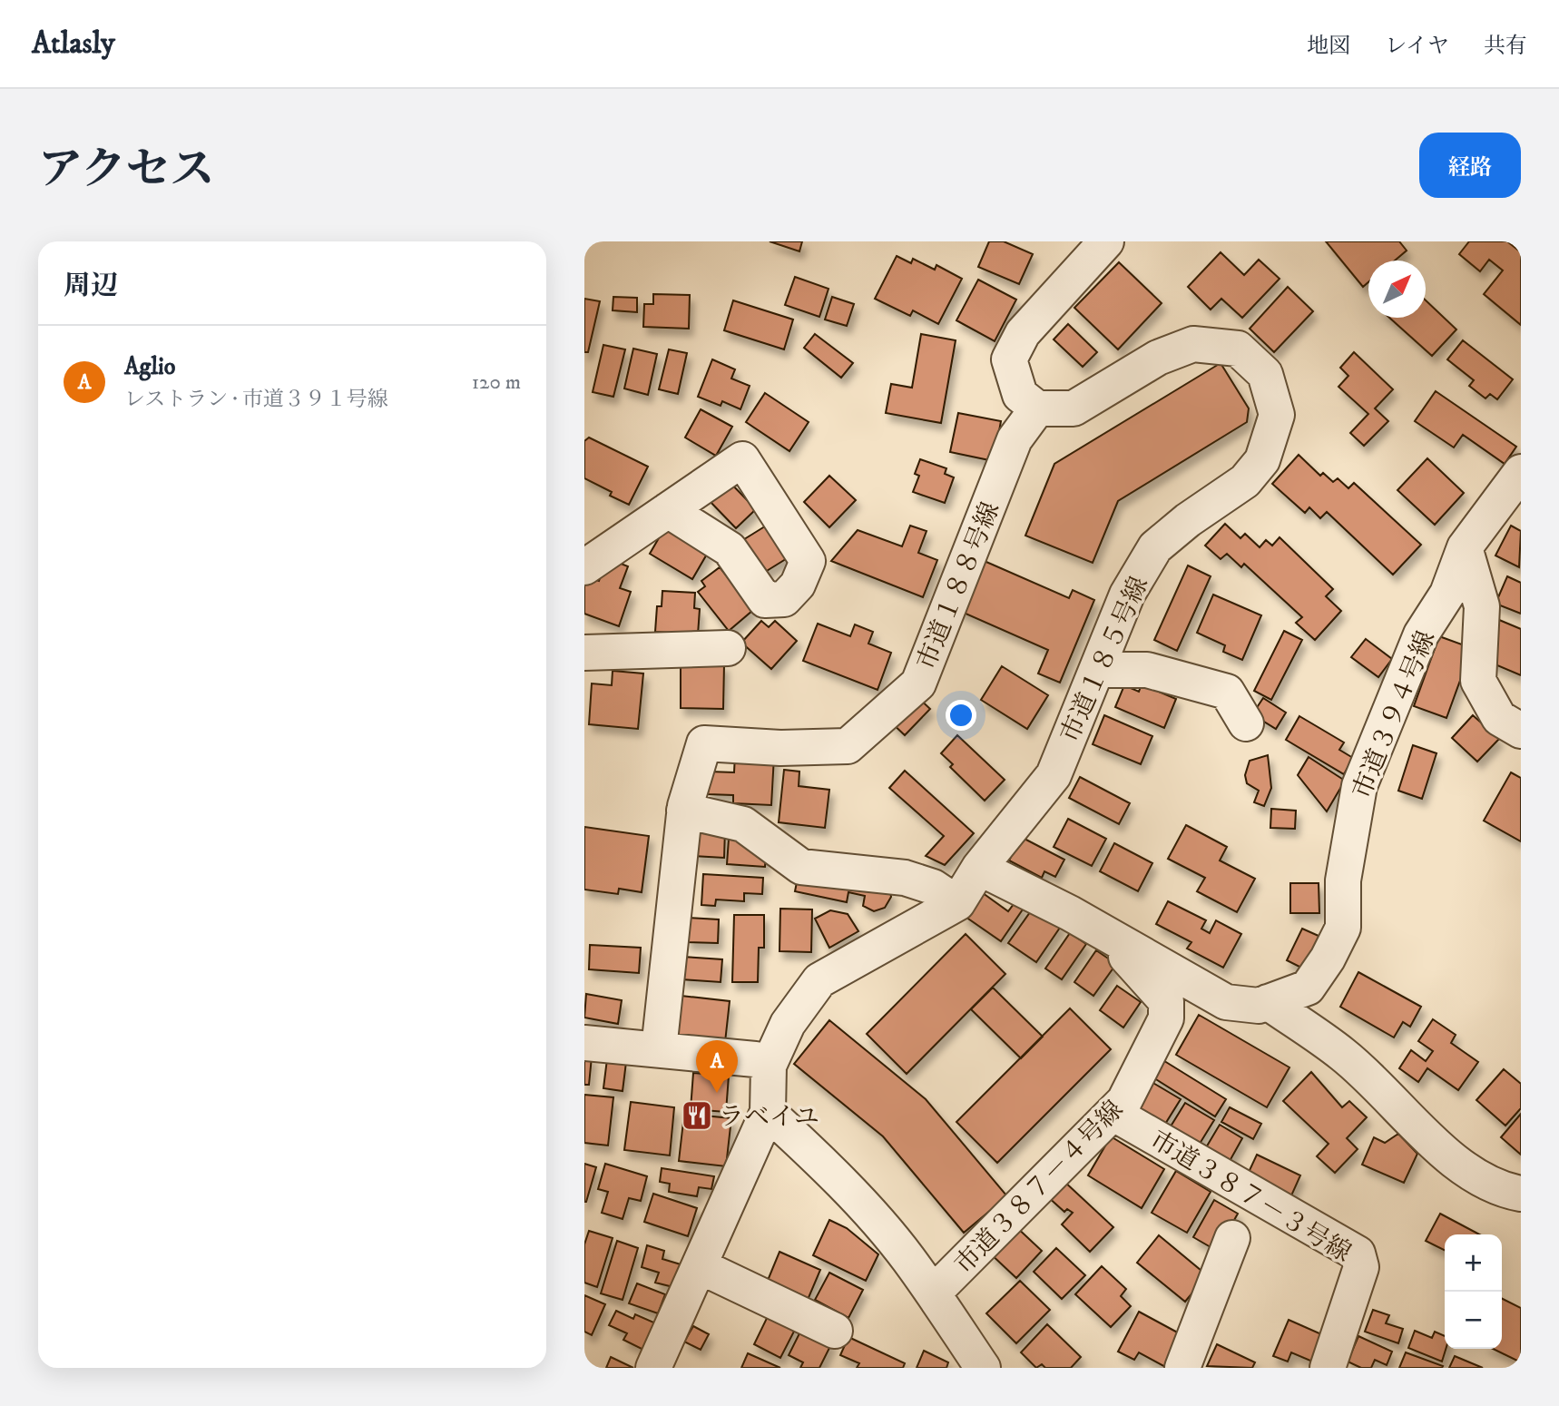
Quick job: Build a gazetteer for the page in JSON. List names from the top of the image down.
{
  "streets": {
    "street": [
      "市道１８８号線",
      "市道１８５号線",
      "市道３９４号線",
      "市道３８７－４号線",
      "市道３８７－３号線"
    ]
  },
  "crossings": [
    ["市道１８８号線", "市道１８５号線"],
    ["市道１８５号線", "市道３９４号線"],
    ["市道３９４号線", "市道３８７－４号線"],
    ["市道３８７－４号線", "市道３８７－３号線"]
  ],
  "places": {
    "restaurant": ["ラベイユ"]
  },
  "north": "top right",
  "page": {
    "header": "Atlasly",
    "nav": ["地図", "レイヤ", "共有"],
    "title": "アクセス",
    "buttons": "経路",
    "heading": "周辺",
    "list": [
      {
        "mark": "A",
        "name": "Aglio",
        "note": "レストラン · 市道３９１号線",
        "value": "120 m"
      }
    ],
    "pins": "A",
    "map_buttons": ["+", "−"]
  }
}
